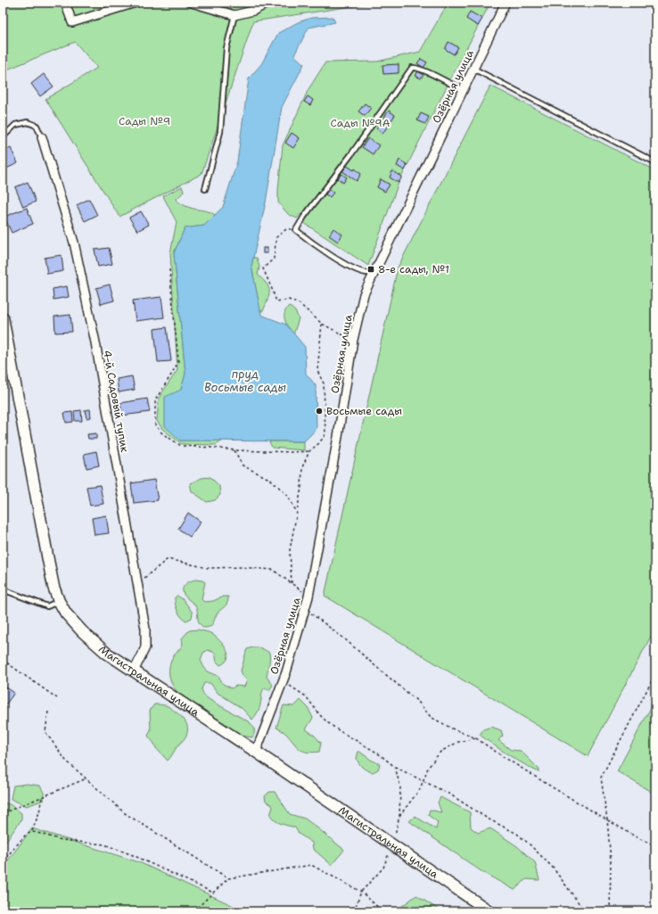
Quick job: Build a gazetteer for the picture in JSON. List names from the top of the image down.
{
  "streets": {
    "street": ["Озёрная улица", "4-й Садовый тупик", "Магистральная улица"]
  },
  "crossings": [
    ["Озёрная улица", "Магистральная улица"],
    ["4-й Садовый тупик", "Магистральная улица"]
  ],
  "water": ["пруд Восьмые сады"],
  "parks": ["Сады №9", "Сады №9А"],
  "places": {
    "transit": ["8-е сады, №1"],
    "other": ["Восьмые сады"]
  }
}
